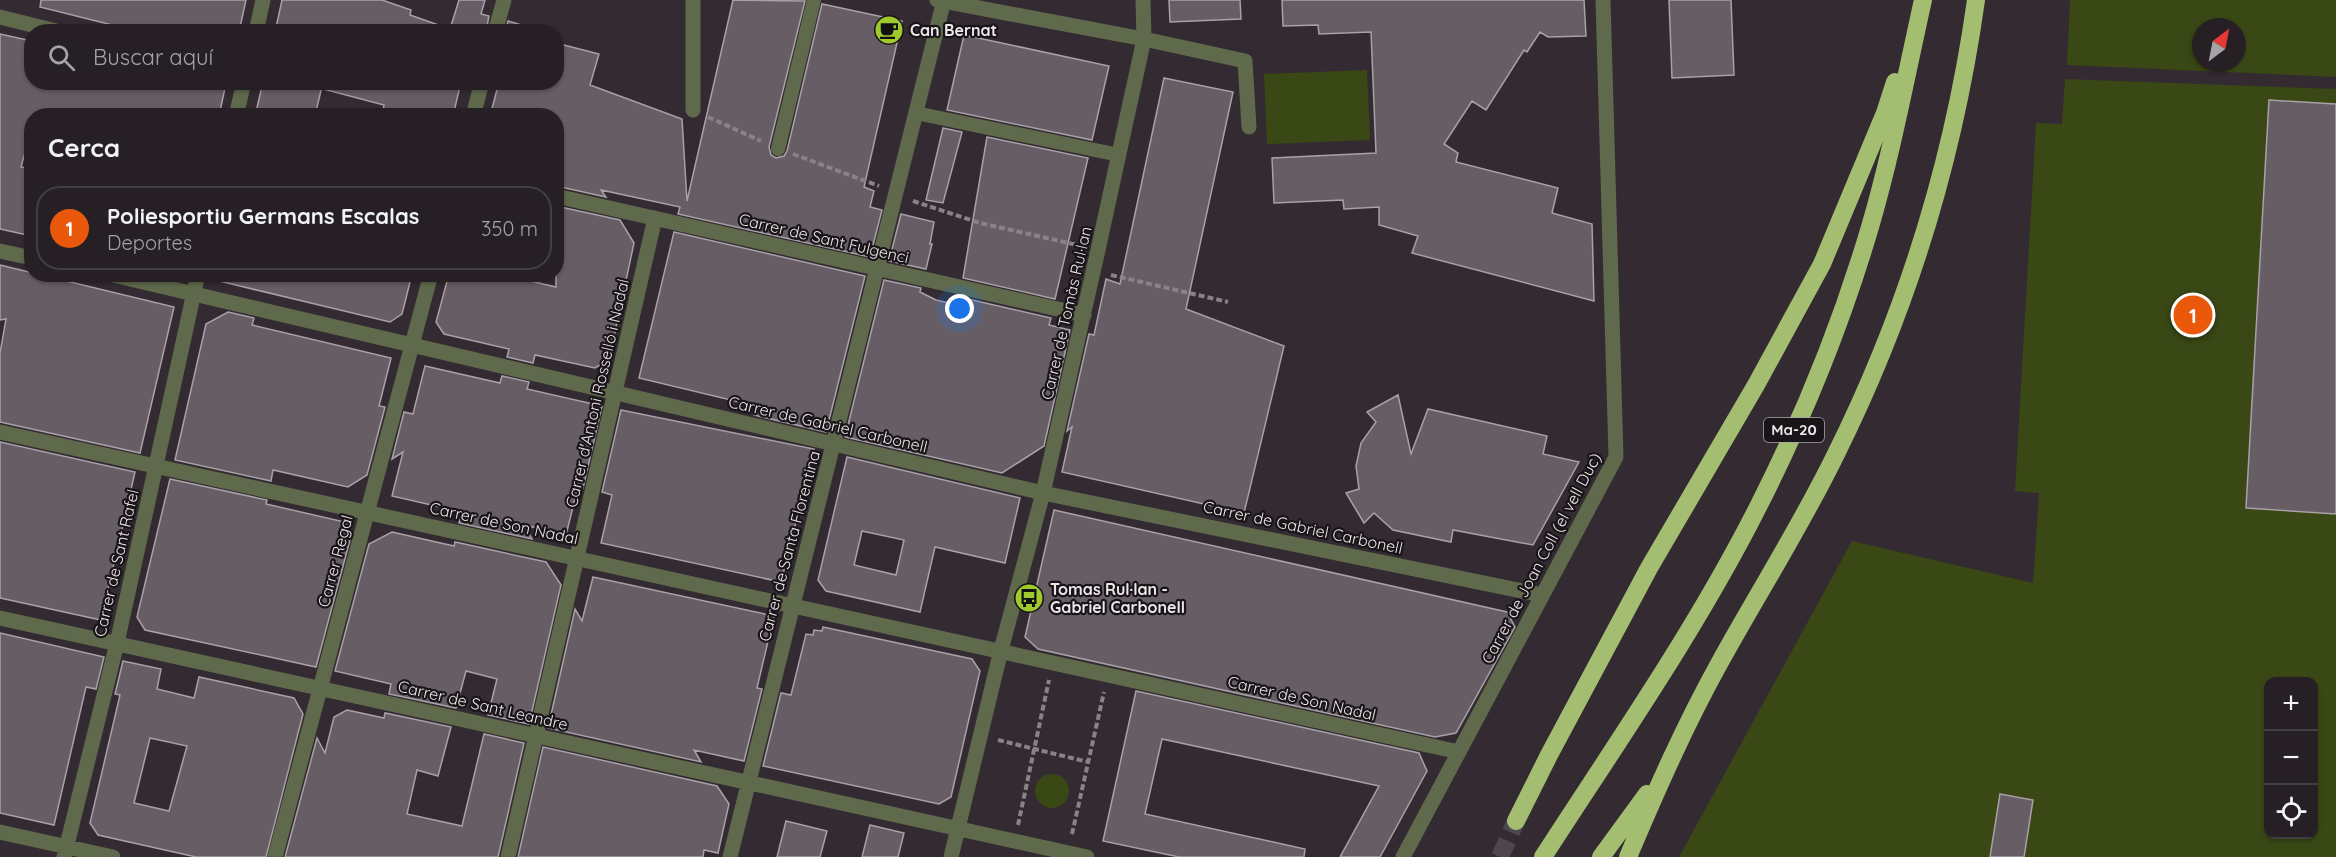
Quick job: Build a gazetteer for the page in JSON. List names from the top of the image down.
{
  "streets": {
    "highway": ["Ma-20"],
    "street": [
      "Carrer de Sant Fulgenci",
      "Carrer de Tomàs Rul·lan",
      "Carrer d'Antoni Rosselló i Nadal",
      "Carrer de Gabriel Carbonell",
      "Carrer de Son Nadal",
      "Carrer de Santa Florentina",
      "Carrer de Joan Coll (el vell Duc)",
      "Carrer Regal",
      "Carrer de Sant Rafel",
      "Carrer de Sant Leandre"
    ]
  },
  "crossings": [
    ["Carrer de Sant Fulgenci", "Carrer de Tomàs Rul·lan"],
    ["Carrer de Sant Fulgenci", "Carrer d'Antoni Rosselló i Nadal"],
    ["Carrer de Sant Fulgenci", "Carrer de Santa Florentina"],
    ["Carrer de Tomàs Rul·lan", "Carrer de Gabriel Carbonell"],
    ["Carrer de Tomàs Rul·lan", "Carrer de Son Nadal"],
    ["Carrer d'Antoni Rosselló i Nadal", "Carrer de Gabriel Carbonell"],
    ["Carrer d'Antoni Rosselló i Nadal", "Carrer de Son Nadal"],
    ["Carrer d'Antoni Rosselló i Nadal", "Carrer de Sant Leandre"],
    ["Carrer de Gabriel Carbonell", "Carrer de Santa Florentina"],
    ["Carrer de Gabriel Carbonell", "Carrer de Joan Coll (el vell Duc)"],
    ["Carrer de Gabriel Carbonell", "Carrer Regal"],
    ["Carrer de Gabriel Carbonell", "Carrer de Sant Rafel"],
    ["Carrer de Son Nadal", "Carrer de Santa Florentina"],
    ["Carrer de Son Nadal", "Carrer de Joan Coll (el vell Duc)"],
    ["Carrer de Son Nadal", "Carrer Regal"],
    ["Carrer de Son Nadal", "Carrer de Sant Rafel"],
    ["Carrer de Santa Florentina", "Carrer de Sant Leandre"],
    ["Carrer Regal", "Carrer de Sant Leandre"],
    ["Carrer de Sant Rafel", "Carrer de Sant Leandre"]
  ],
  "places": {
    "cafe": ["Can Bernat"],
    "bus stop": ["Tomas Rul·lan - Gabriel Carbonell"]
  },
  "north": "top right",
  "page": {
    "search": "Buscar aquí",
    "heading": "Cerca",
    "list": [
      {
        "mark": "1",
        "name": "Poliesportiu Germans Escalas",
        "note": "Deportes",
        "value": "350 m"
      }
    ],
    "pins": "1",
    "map_buttons": ["+", "−"]
  }
}
